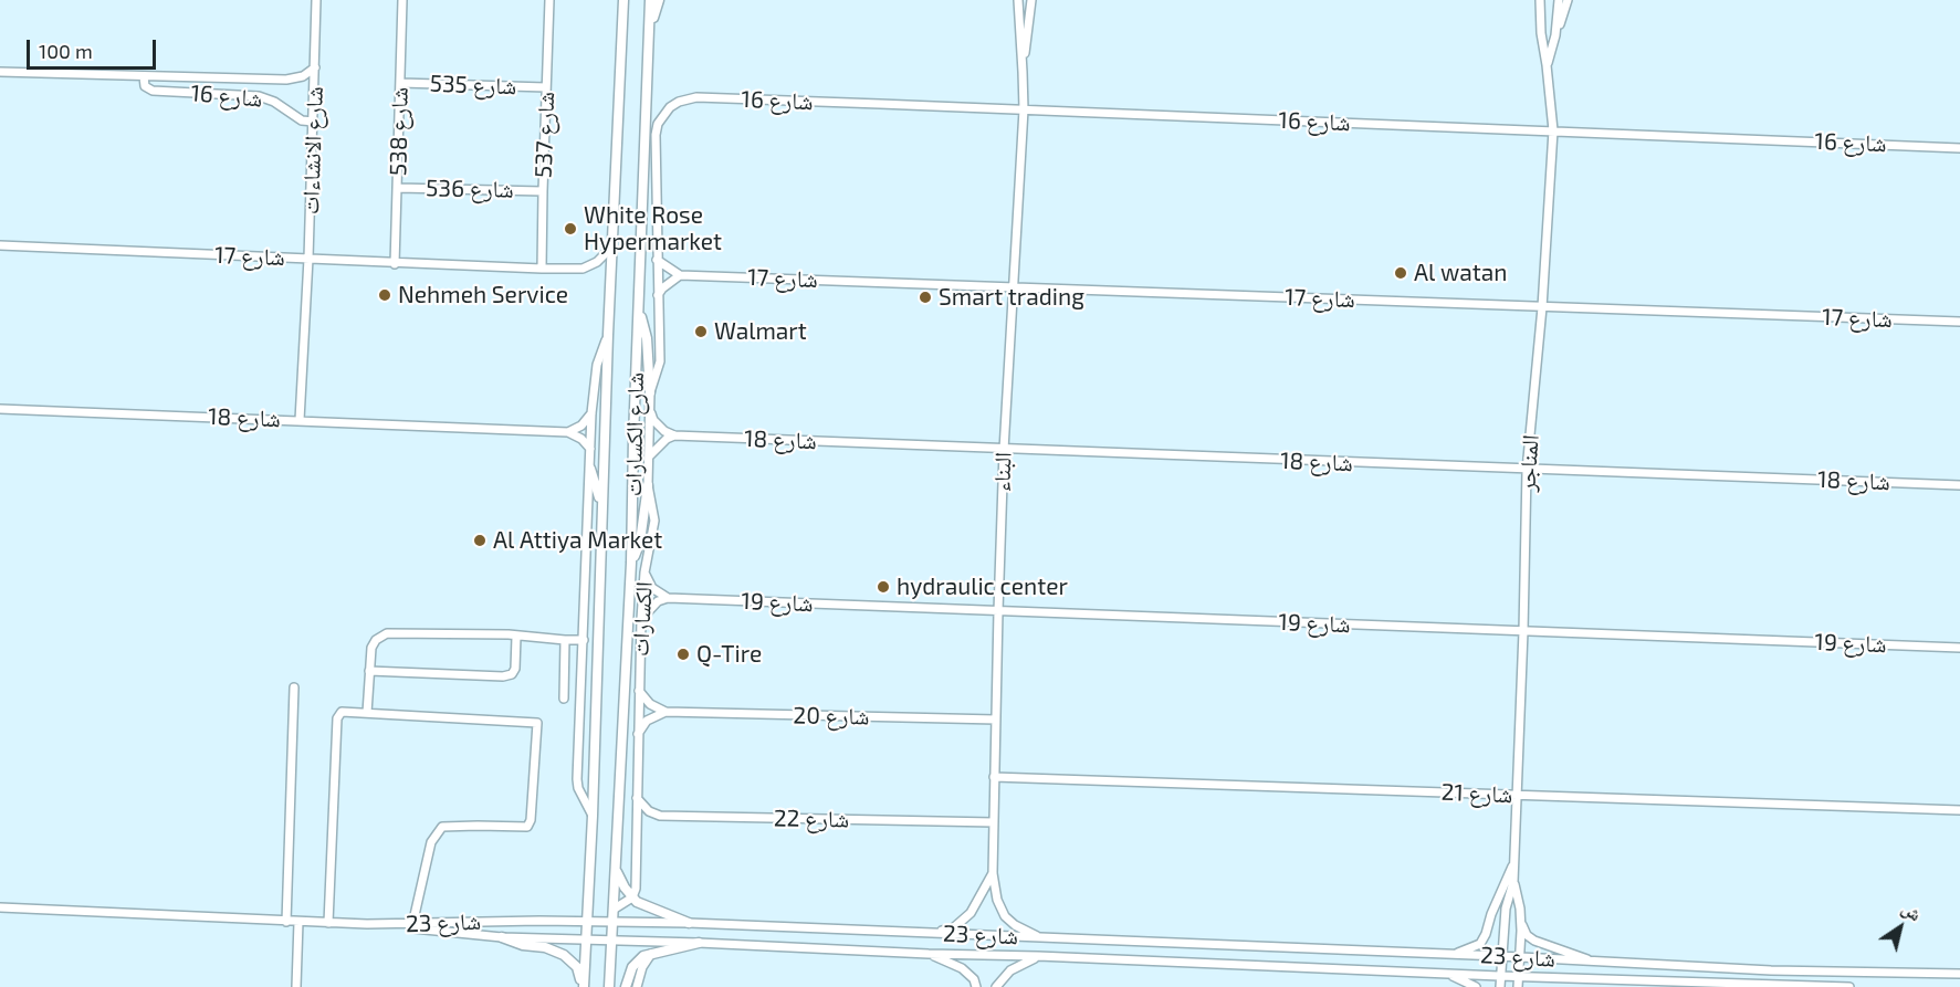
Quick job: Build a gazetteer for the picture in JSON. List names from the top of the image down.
{
  "streets": {
    "street": [
      "شارع 535",
      "شارع 16",
      "شارع 538",
      "شارع 537",
      "شارع الانشاءات",
      "شارع 536",
      "شارع 17",
      "شارع 18",
      "شارع الكسارات",
      "المناجر",
      "البناء",
      "شارع 19",
      "الكسارات",
      "شارع 20",
      "شارع 21",
      "شارع 22",
      "شارع 23"
    ]
  },
  "crossings": [
    ["شارع 535", "شارع 538"],
    ["شارع 535", "شارع 537"],
    ["شارع 16", "شارع الانشاءات"],
    ["شارع 16", "المناجر"],
    ["شارع 16", "البناء"],
    ["شارع 16", "الكسارات"],
    ["شارع 538", "شارع 536"],
    ["شارع 538", "شارع 17"],
    ["شارع 537", "شارع 536"],
    ["شارع 537", "شارع 17"],
    ["شارع الانشاءات", "شارع 17"],
    ["شارع الانشاءات", "شارع 18"],
    ["شارع 17", "شارع الكسارات"],
    ["شارع 17", "المناجر"],
    ["شارع 17", "البناء"],
    ["شارع 18", "المناجر"],
    ["شارع 18", "البناء"],
    ["شارع الكسارات", "شارع 23"],
    ["المناجر", "شارع 19"],
    ["المناجر", "شارع 21"],
    ["المناجر", "شارع 23"],
    ["البناء", "شارع 19"],
    ["البناء", "شارع 20"],
    ["البناء", "شارع 21"],
    ["البناء", "شارع 22"],
    ["البناء", "شارع 23"],
    ["الكسارات", "شارع 22"]
  ],
  "places": [
    "White Rose Hypermarket",
    "Al watan",
    "Nehmeh Service",
    "Smart trading",
    "Walmart",
    "Al Attiya Market",
    "hydraulic center",
    "Q-Tire"
  ],
  "scale_bar": "100 m",
  "north": "top right"
}
